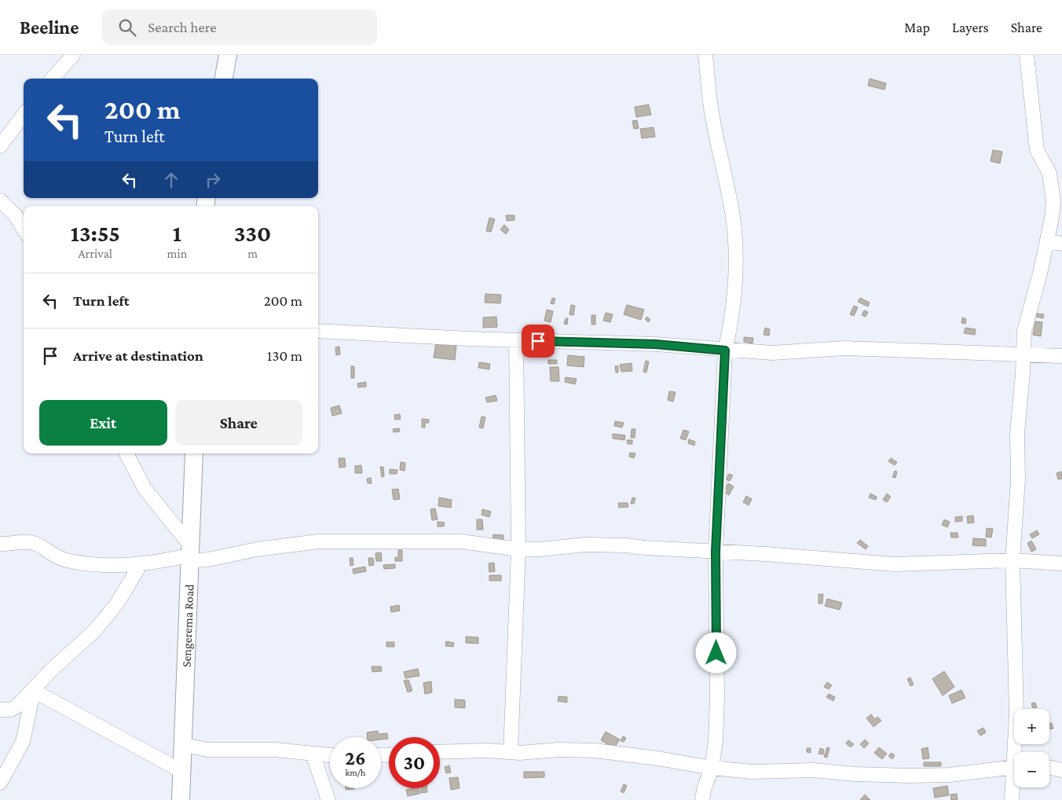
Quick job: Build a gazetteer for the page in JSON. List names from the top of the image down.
{
  "streets": {
    "main road": ["Sengerema Road"]
  },
  "page": {
    "header": "Beeline",
    "search": "Search here",
    "nav": ["Map", "Layers", "Share"],
    "turn": ["200 m", "Turn left"],
    "eta": [
      "13:55",
      "Arrival",
      "1",
      "min",
      "330",
      "m"
    ],
    "list": [
      {
        "name": "Turn left",
        "value": "200 m"
      },
      {
        "name": "Arrive at destination",
        "value": "130 m"
      }
    ],
    "buttons": ["Exit", "Share"],
    "map_buttons": ["+", "−"],
    "speed": "26 km/h",
    "limit": "30"
  }
}
